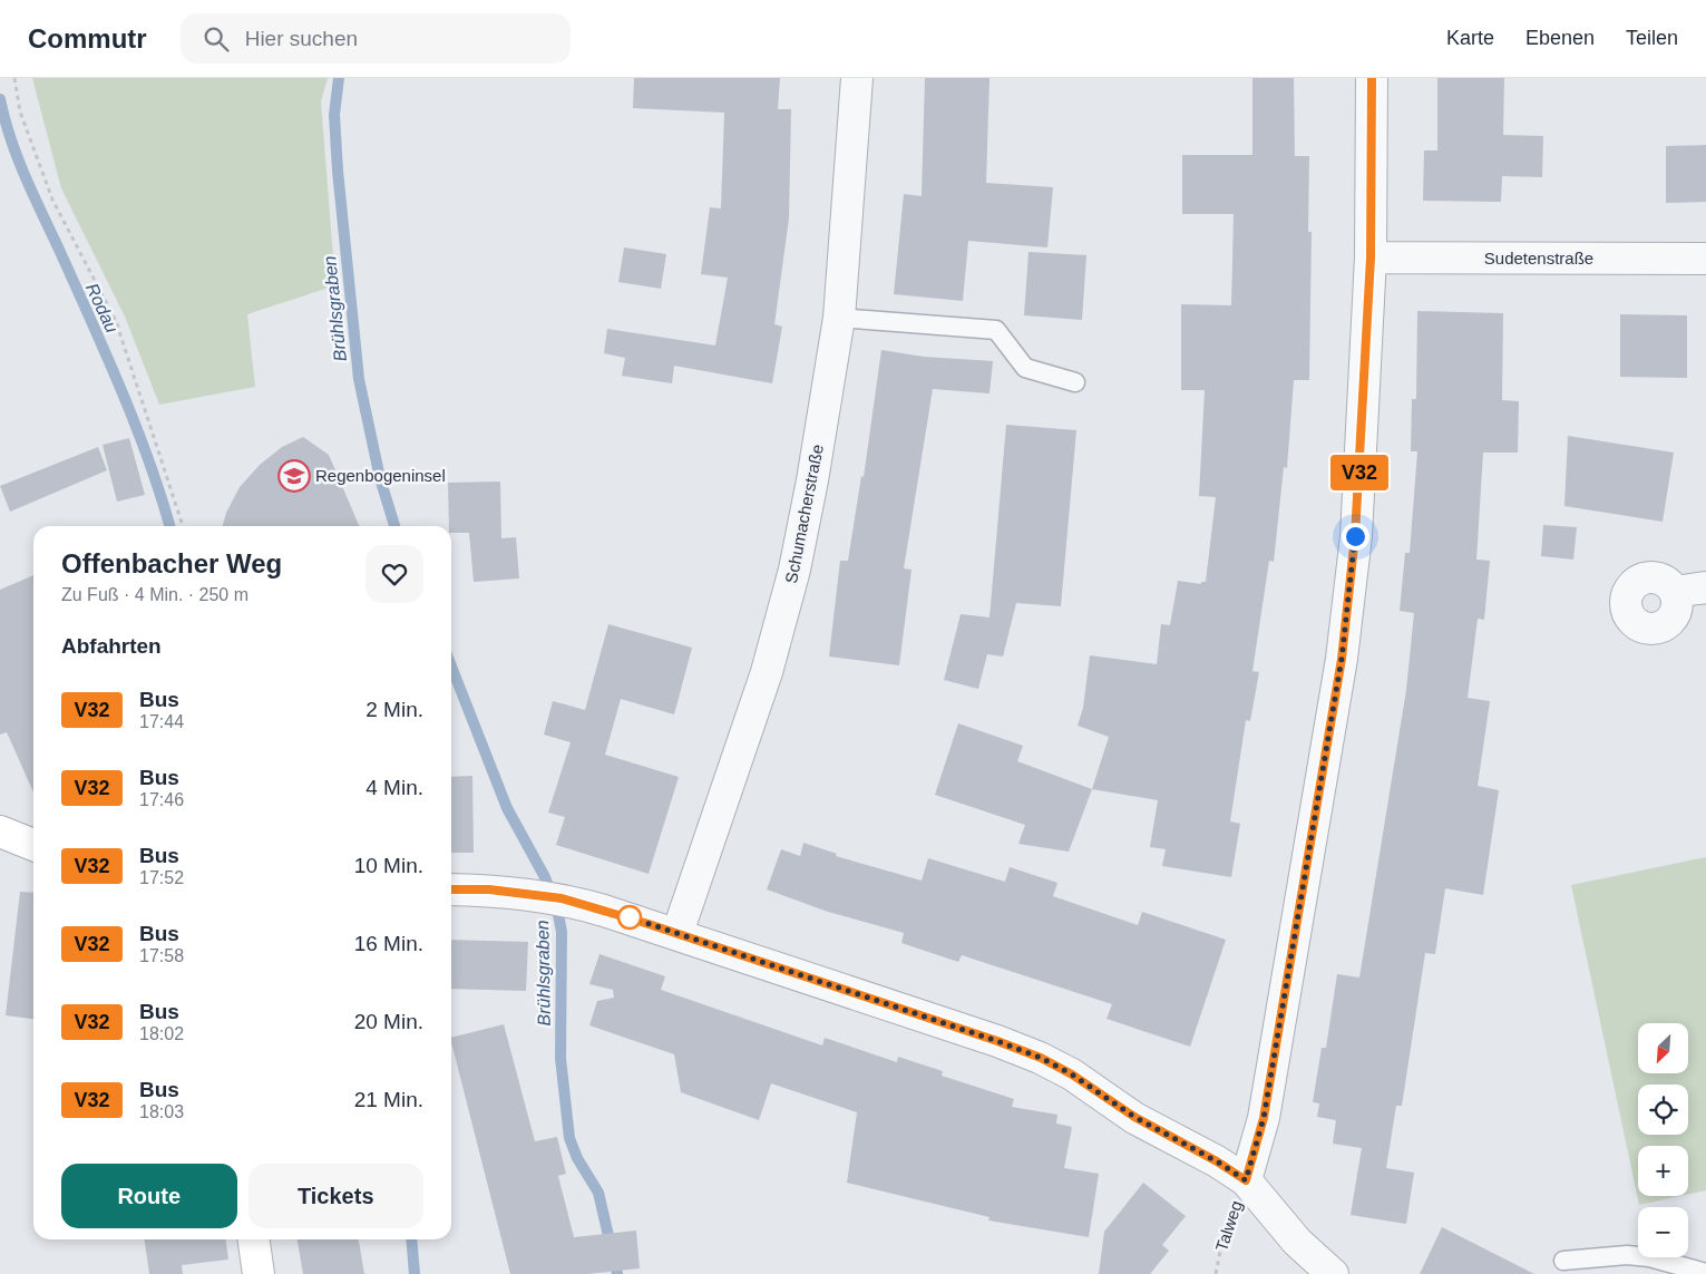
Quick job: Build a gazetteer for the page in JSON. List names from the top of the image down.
{
  "streets": {
    "street": ["Sudetenstraße", "Schumacherstraße"],
    "path": ["Talweg"]
  },
  "water": ["Rodau", "Brühlsgraben"],
  "places": {
    "school or university": ["Regenbogeninsel"]
  },
  "lines": ["bus line V32"],
  "north": "bottom left",
  "page": {
    "header": "Commutr",
    "search": "Hier suchen",
    "nav": ["Karte", "Ebenen", "Teilen"],
    "on_map": "V32",
    "heading": [
      ["Offenbacher Weg", "Zu Fuß · 4 Min. · 250 m"],
      "Abfahrten"
    ],
    "list": [
      {
        "mark": "V32",
        "name": "Bus",
        "note": "17:44",
        "value": "2 Min."
      },
      {
        "mark": "V32",
        "name": "Bus",
        "note": "17:46",
        "value": "4 Min."
      },
      {
        "mark": "V32",
        "name": "Bus",
        "note": "17:52",
        "value": "10 Min."
      },
      {
        "mark": "V32",
        "name": "Bus",
        "note": "17:58",
        "value": "16 Min."
      },
      {
        "mark": "V32",
        "name": "Bus",
        "note": "18:02",
        "value": "20 Min."
      },
      {
        "mark": "V32",
        "name": "Bus",
        "note": "18:03",
        "value": "21 Min."
      }
    ],
    "map_buttons": ["+", "−"],
    "buttons": ["Route", "Tickets"]
  }
}
